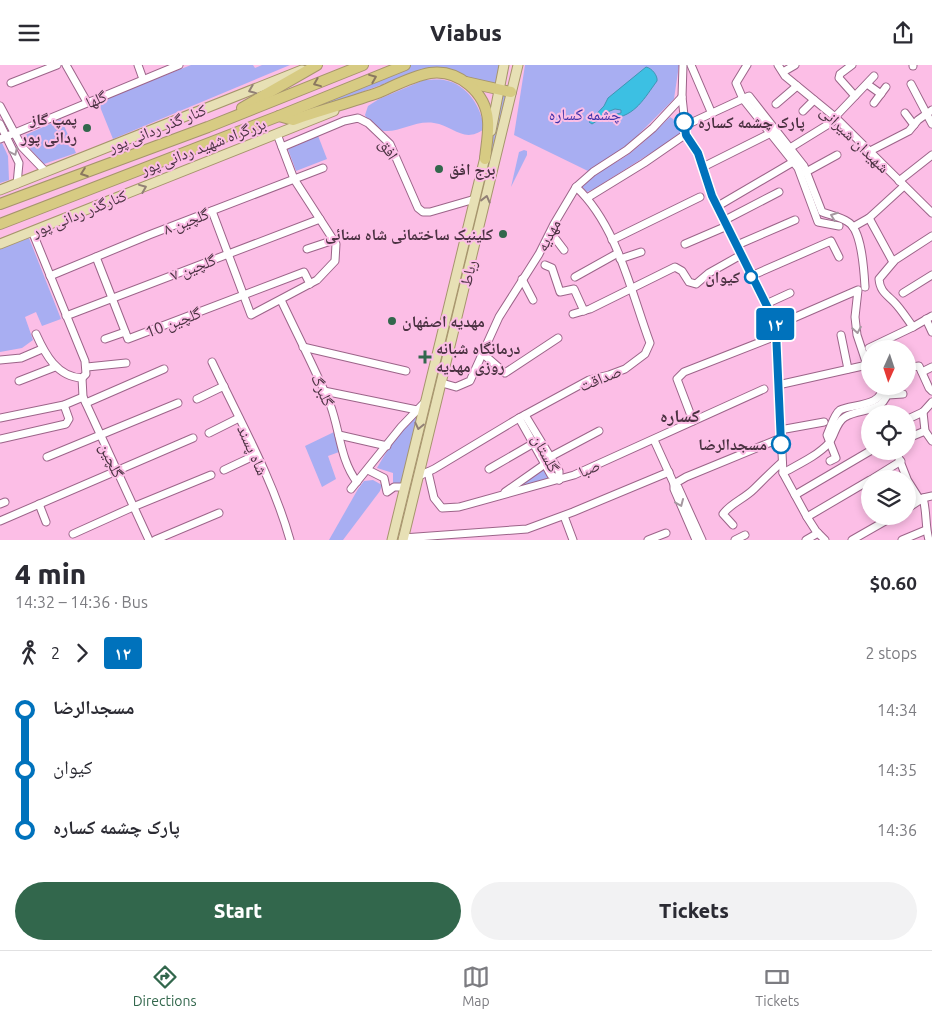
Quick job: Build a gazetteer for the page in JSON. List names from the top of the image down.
{
  "streets": {
    "highway": ["بزرگراه شهید ردانی پور"],
    "main road": ["کنار گذر ردانی پور", "کنارگذر ردانی پور", "رباط"],
    "street": [
      "گلها",
      "شهیدان شیرانی",
      "افق",
      "گلچین ۸",
      "مهدیه",
      "گلچین ۷",
      "گلچین 10",
      "صداقت",
      "گلبرگ",
      "شاه پسند",
      "گلستان",
      "گلچین",
      "صبا"
    ]
  },
  "crossings": [
    ["افق", "رباط"],
    ["گلچین ۸", "گلچین 10"],
    ["مهدیه", "رباط"],
    ["مهدیه", "صداقت"],
    ["گلچین ۷", "گلچین 10"],
    ["رباط", "صداقت"],
    ["صداقت", "گلستان"],
    ["صداقت", "صبا"],
    ["گلستان", "صبا"]
  ],
  "one_way": ["کنار گذر ردانی پور", "کنارگذر ردانی پور"],
  "districts": ["کساره"],
  "parks": ["چشمه کساره"],
  "places": {
    "other": [
      "پارک چشمه کساره",
      "پمپ گاز ردانی پور",
      "برج افق",
      "کلینیک ساختمانی شاه سنائی",
      "کیوان",
      "مهدیه اصفهان",
      "مسجدالرضا"
    ],
    "health": ["درمانگاه شبانه روزی مهدیه"]
  },
  "lines": ["bus line ۱۲"],
  "north": "bottom",
  "page": {
    "header": "Viabus",
    "on_map": "۱۲",
    "heading": ["4 min", "14:32 – 14:36 · Bus", "$0.60"],
    "legs": ["2", "۱۲", "2 stops"],
    "list": [
      {
        "name": "مسجدالرضا",
        "value": "14:34"
      },
      {
        "name": "کیوان",
        "value": "14:35"
      },
      {
        "name": "پارک چشمه کساره",
        "value": "14:36"
      }
    ],
    "buttons": ["Start", "Tickets"],
    "tabs": ["Directions", "Map", "Tickets"]
  }
}
